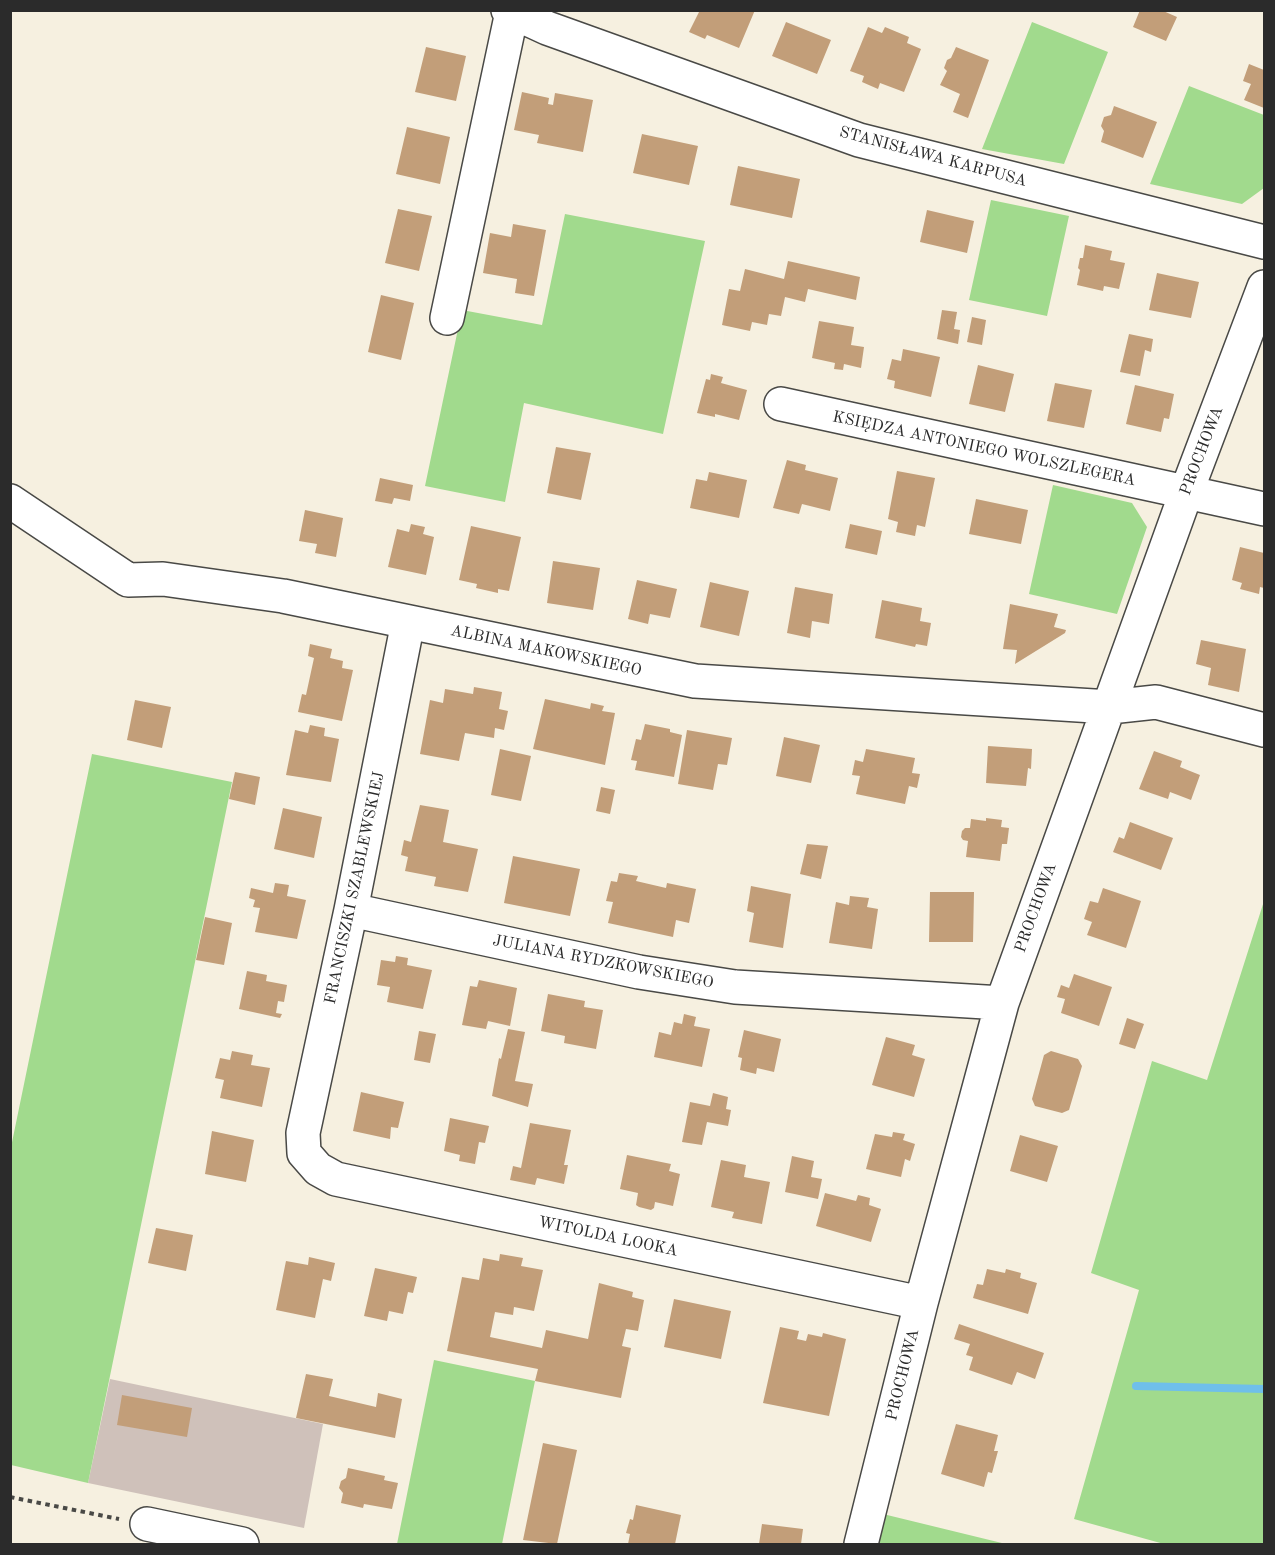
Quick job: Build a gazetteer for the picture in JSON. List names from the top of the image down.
{
  "streets": {
    "street": [
      "STANISŁAWA KARPUSA",
      "KSIĘDZA ANTONIEGO WOLSZLEGERA",
      "PROCHOWA",
      "ALBINA MAKOWSKIEGO",
      "FRANCISZKI SZABLEWSKIEJ",
      "JULIANA RYDZKOWSKIEGO",
      "WITOLDA LOOKA"
    ]
  },
  "crossings": [
    ["KSIĘDZA ANTONIEGO WOLSZLEGERA", "PROCHOWA"],
    ["PROCHOWA", "ALBINA MAKOWSKIEGO"],
    ["PROCHOWA", "JULIANA RYDZKOWSKIEGO"],
    ["PROCHOWA", "WITOLDA LOOKA"],
    ["ALBINA MAKOWSKIEGO", "FRANCISZKI SZABLEWSKIEJ"],
    ["FRANCISZKI SZABLEWSKIEJ", "JULIANA RYDZKOWSKIEGO"],
    ["FRANCISZKI SZABLEWSKIEJ", "WITOLDA LOOKA"]
  ]
}
